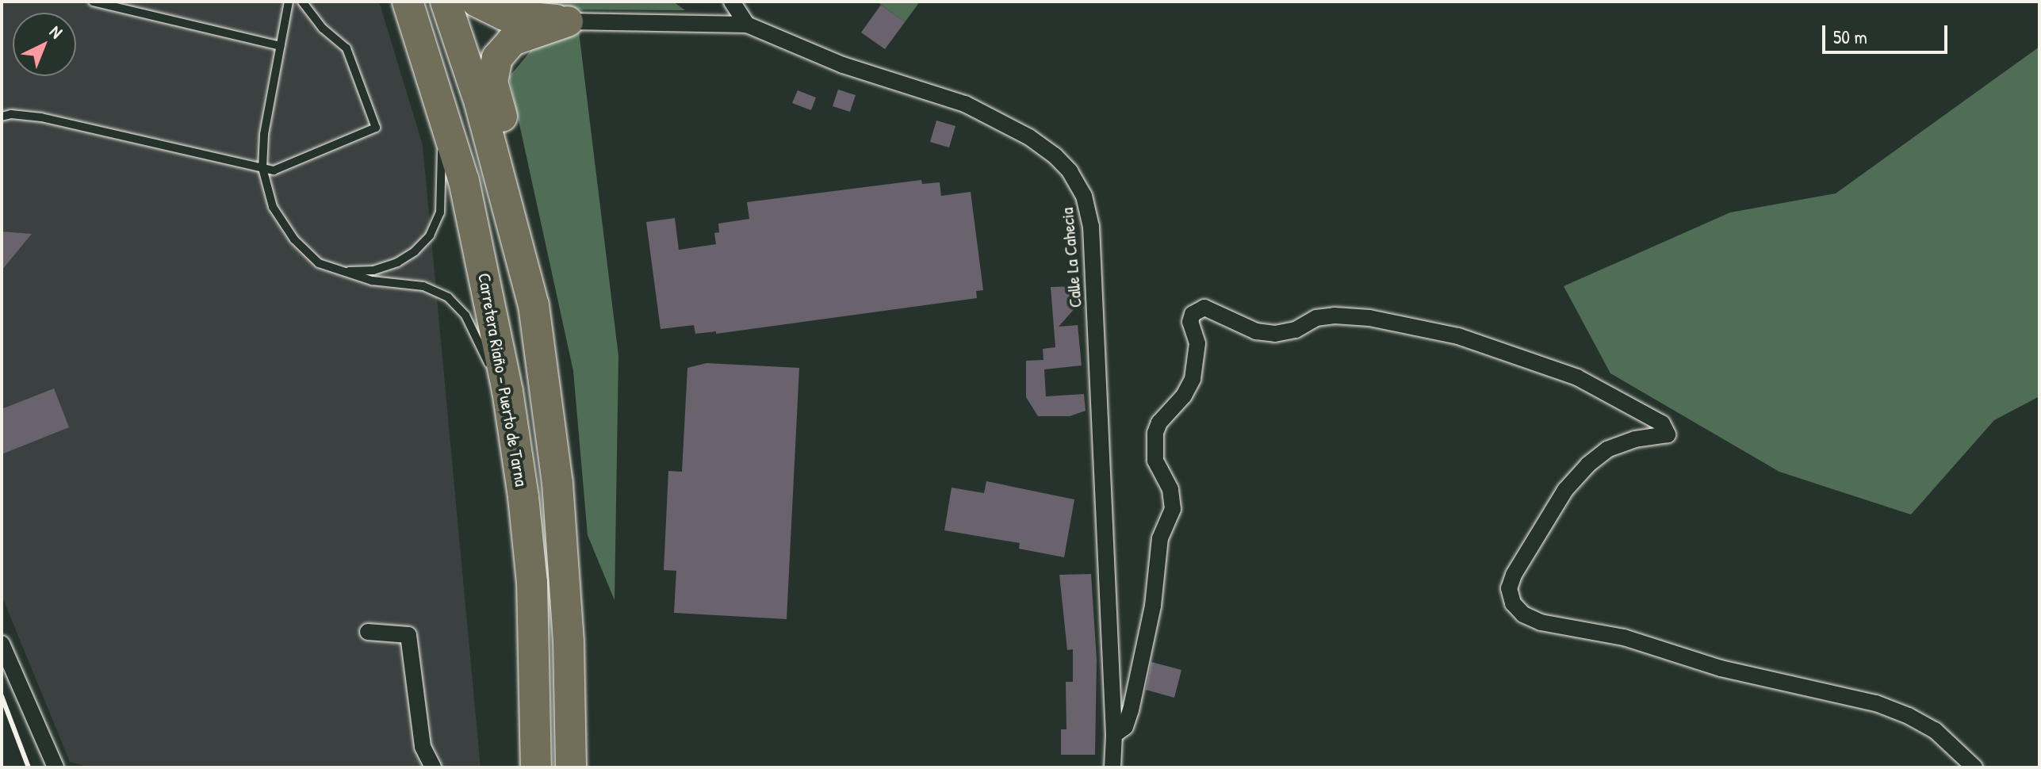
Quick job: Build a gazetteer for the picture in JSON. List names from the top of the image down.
{
  "streets": {
    "highway": ["Carretera Riaño - Puerto de Tarna"],
    "street": ["Calle La Cahecia"]
  },
  "scale_bar": "50 m",
  "north": "top right"
}
